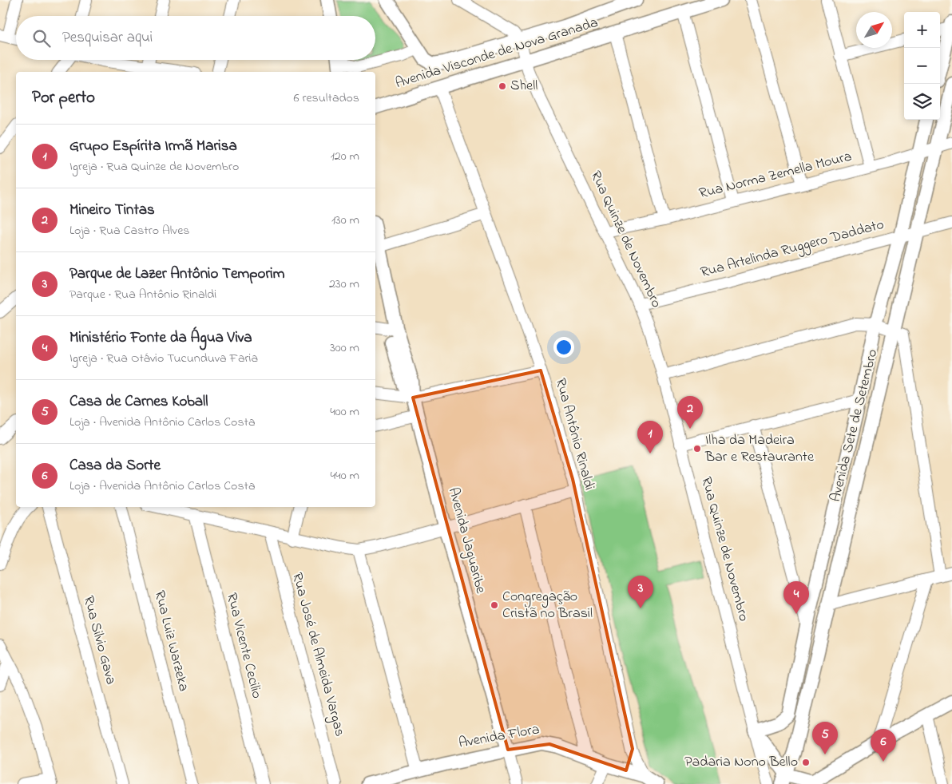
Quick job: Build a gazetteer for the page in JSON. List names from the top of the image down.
{
  "streets": {
    "main road": [
      "Avenida Visconde de Nova Granada",
      "Avenida Sete de Setembro",
      "Avenida Jaguaribe",
      "Avenida Flora"
    ],
    "street": [
      "Rua Norma Zemella Moura",
      "Rua Quinze de Novembro",
      "Rua Artelinda Ruggero Daddato",
      "Rua Antônio Rinaldi",
      "Rua Silvio Gava",
      "Rua Luiz Warzeka",
      "Rua Vicente Cecilio",
      "Rua José de Almeida Vargas"
    ]
  },
  "crossings": [
    ["Avenida Visconde de Nova Granada", "Rua Quinze de Novembro"],
    ["Avenida Visconde de Nova Granada", "Rua Antônio Rinaldi"],
    ["Rua Norma Zemella Moura", "Rua Quinze de Novembro"],
    ["Rua Norma Zemella Moura", "Avenida Sete de Setembro"],
    ["Rua Quinze de Novembro", "Rua Artelinda Ruggero Daddato"],
    ["Rua Quinze de Novembro", "Avenida Sete de Setembro"],
    ["Rua Artelinda Ruggero Daddato", "Avenida Sete de Setembro"],
    ["Rua Antônio Rinaldi", "Avenida Flora"],
    ["Avenida Jaguaribe", "Avenida Flora"]
  ],
  "places": [
    "Shell",
    "Ilha da Madeira Bar e Restaurante",
    "Congregação Cristã no Brasil",
    "Padaria Nono Bello"
  ],
  "north": "top right",
  "page": {
    "map_buttons": ["+", "−"],
    "search": "Pesquisar aqui",
    "heading": ["Por perto", "6 resultados"],
    "list": [
      {
        "mark": "1",
        "name": "Grupo Espírita Irmã Marisa",
        "note": "Igreja · Rua Quinze de Novembro",
        "value": "120 m"
      },
      {
        "mark": "2",
        "name": "Mineiro Tintas",
        "note": "Loja · Rua Castro Alves",
        "value": "130 m"
      },
      {
        "mark": "3",
        "name": "Parque de Lazer Antônio Temporim",
        "note": "Parque · Rua Antônio Rinaldi",
        "value": "230 m"
      },
      {
        "mark": "4",
        "name": "Ministério Fonte da Água Viva",
        "note": "Igreja · Rua Otávio Tucunduva Faria",
        "value": "300 m"
      },
      {
        "mark": "5",
        "name": "Casa de Carnes Koball",
        "note": "Loja · Avenida Antônio Carlos Costa",
        "value": "400 m"
      },
      {
        "mark": "6",
        "name": "Casa da Sorte",
        "note": "Loja · Avenida Antônio Carlos Costa",
        "value": "440 m"
      }
    ],
    "pins": [
      "2",
      "1",
      "3",
      "4",
      "5",
      "6"
    ]
  }
}
